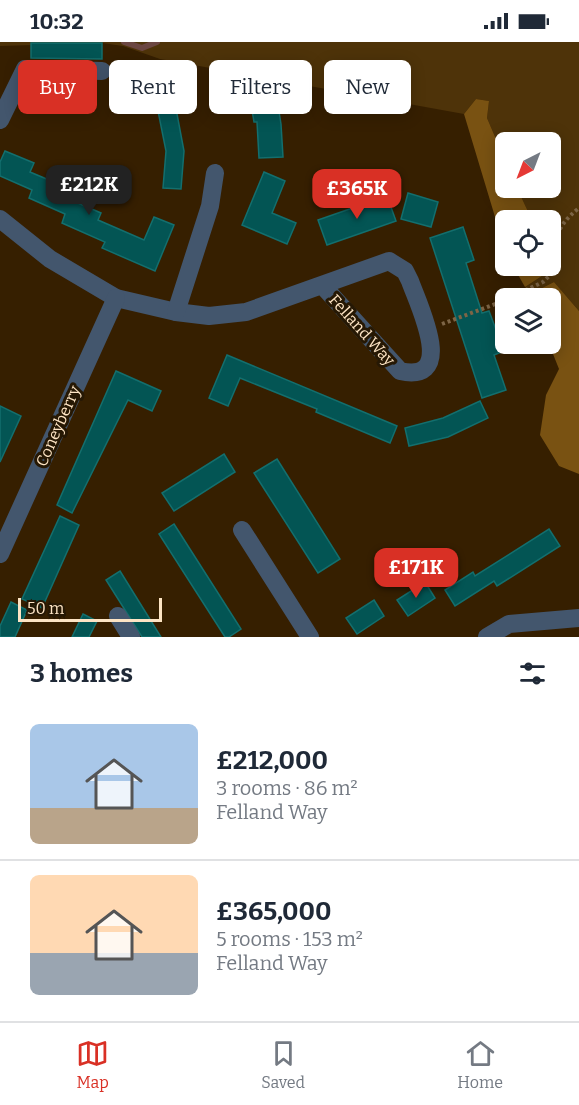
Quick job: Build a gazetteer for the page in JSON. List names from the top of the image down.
{
  "streets": {
    "street": ["Felland Way", "Coneyberry"]
  },
  "crossings": [
    ["Felland Way", "Coneyberry"]
  ],
  "scale_bar": "50 m",
  "north": "bottom left",
  "page": {
    "status": "10:32",
    "chip": [
      "Buy",
      "Rent",
      "Filters",
      "New"
    ],
    "price": ["£212K", "£365K", "£171K"],
    "scale": "50 m",
    "heading": "3 homes",
    "list": [
      {
        "name": "£212,000",
        "note": "3 rooms · 86 m² · Felland Way"
      },
      {
        "name": "£365,000",
        "note": "5 rooms · 153 m² · Felland Way"
      }
    ],
    "tabs": ["Map", "Saved", "Home"]
  }
}
